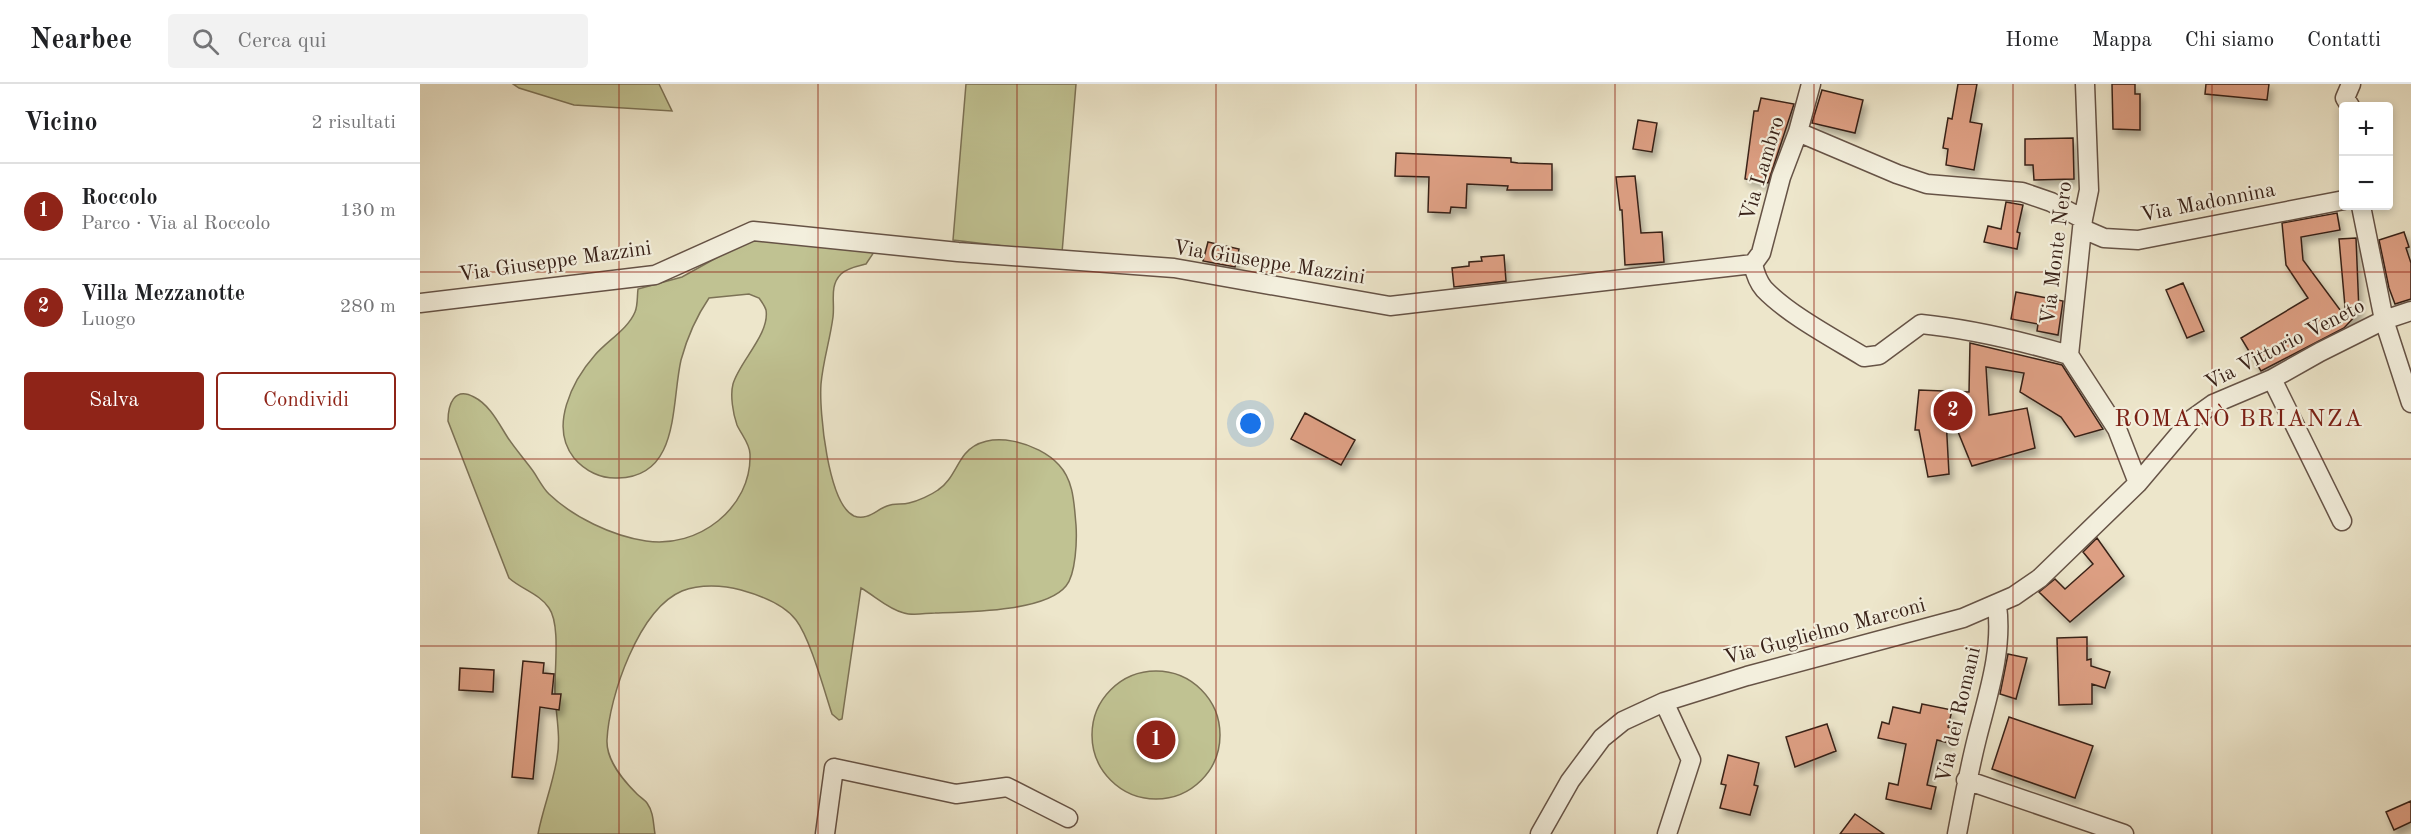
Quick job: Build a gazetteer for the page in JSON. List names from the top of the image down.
{
  "streets": {
    "street": [
      "Via Lambro",
      "Via Madonnina",
      "Via Monte Nero",
      "Via Giuseppe Mazzini",
      "Via Vittorio Veneto",
      "Via Guglielmo Marconi",
      "Via dei Romani"
    ]
  },
  "crossings": [
    ["Via Lambro", "Via Madonnina"],
    ["Via Lambro", "Via Giuseppe Mazzini"],
    ["Via Madonnina", "Via Monte Nero"],
    ["Via Vittorio Veneto", "Via Guglielmo Marconi"],
    ["Via Guglielmo Marconi", "Via dei Romani"]
  ],
  "districts": ["ROMANÒ BRIANZA"],
  "page": {
    "header": "Nearbee",
    "search": "Cerca qui",
    "nav": [
      "Home",
      "Mappa",
      "Chi siamo",
      "Contatti"
    ],
    "heading": ["Vicino", "2 risultati"],
    "map_buttons": ["+", "−"],
    "list": [
      {
        "mark": "1",
        "name": "Roccolo",
        "note": "Parco · Via al Roccolo",
        "value": "130 m"
      },
      {
        "mark": "2",
        "name": "Villa Mezzanotte",
        "note": "Luogo",
        "value": "280 m"
      }
    ],
    "buttons": ["Salva", "Condividi"],
    "pins": ["2", "1"]
  }
}
